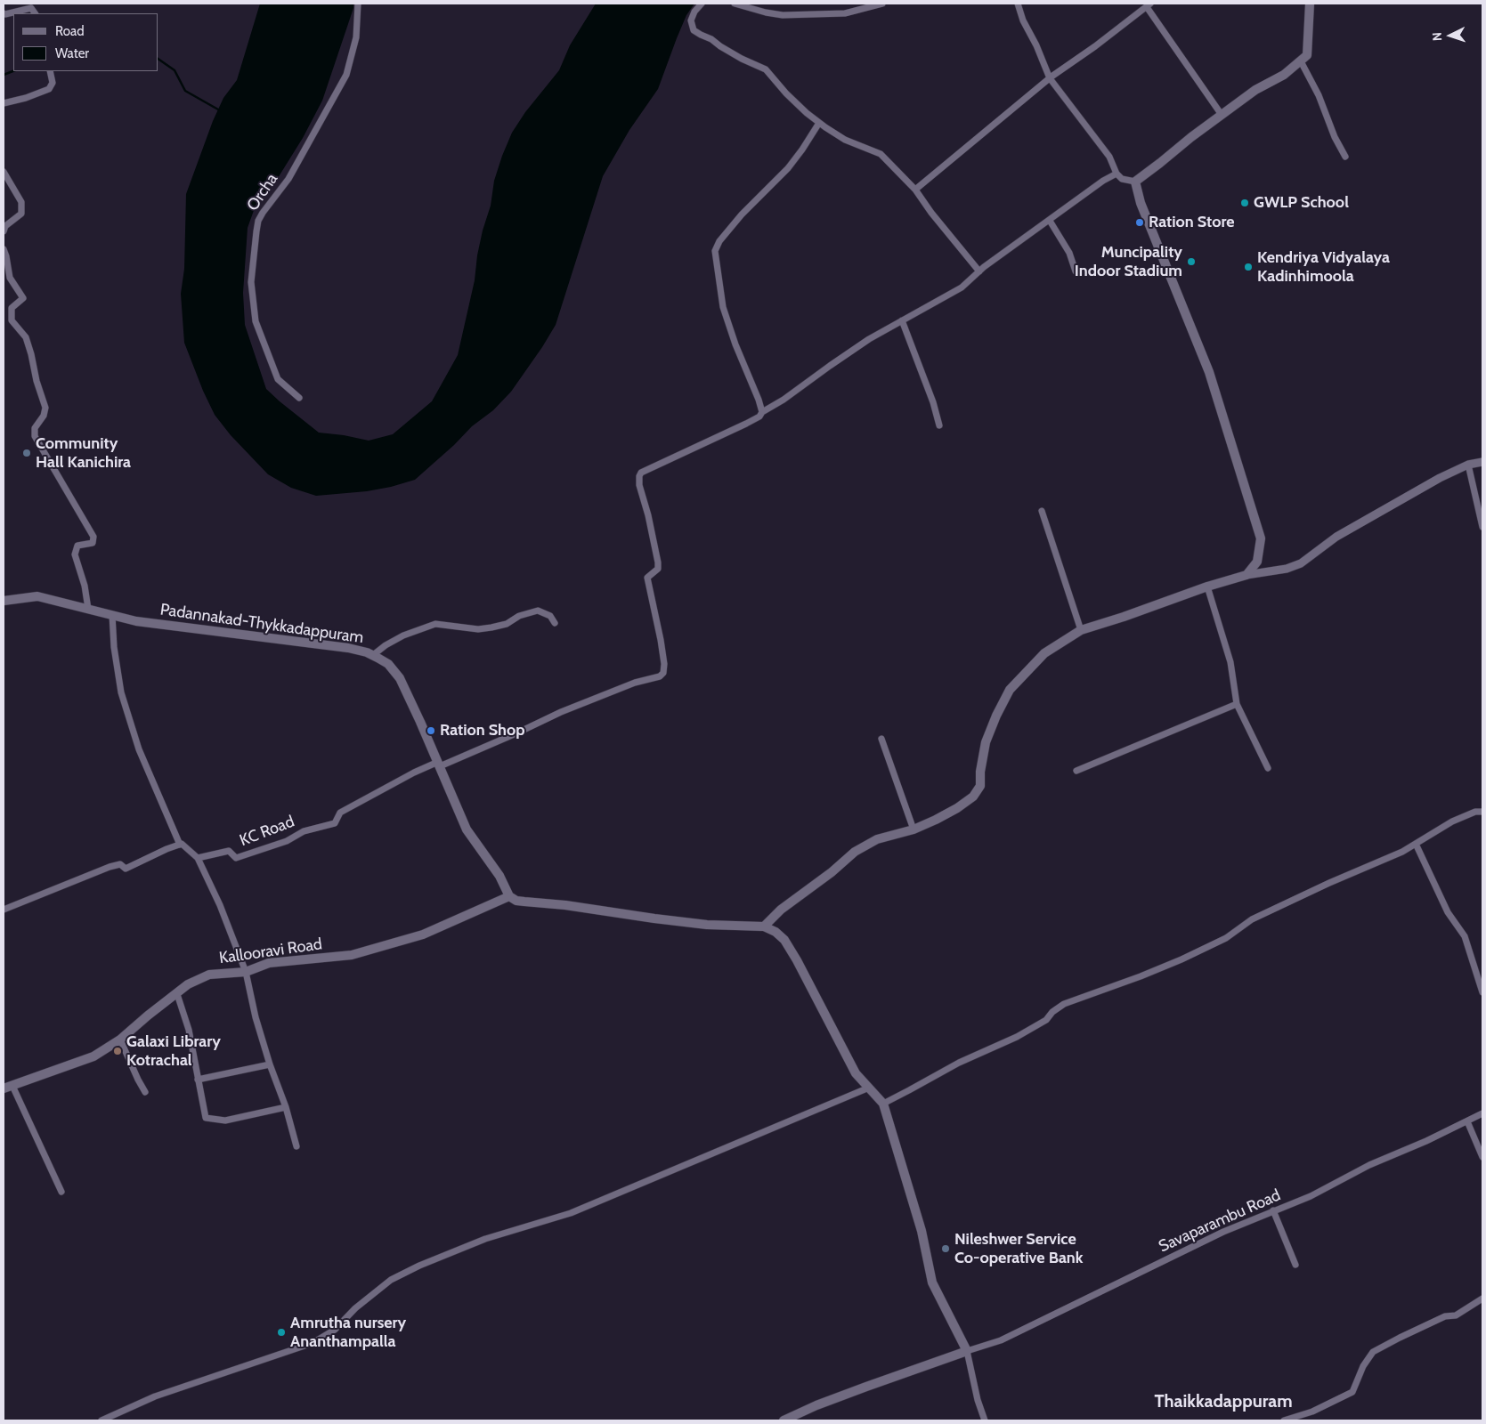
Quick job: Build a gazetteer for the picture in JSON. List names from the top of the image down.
{
  "streets": {
    "main road": ["Padannakad-Thykkadappuram", "Kallooravi Road"],
    "street": ["Orcha", "KC Road", "Savaparambu Road"]
  },
  "crossings": [
    ["Padannakad-Thykkadappuram", "KC Road"],
    ["Padannakad-Thykkadappuram", "Kallooravi Road"]
  ],
  "districts": ["Thaikkadappuram"],
  "places": [
    "GWLP School",
    "Ration Store",
    "Muncipality Indoor Stadium",
    "Kendriya Vidyalaya Kadinhimoola",
    "Community Hall Kanichira",
    "Ration Shop",
    "Galaxi Library Kotrachal",
    "Nileshwer Service Co-operative Bank",
    "Amrutha nursery Ananthampalla"
  ],
  "legend": ["Road", "Water"],
  "north": "left"
}
